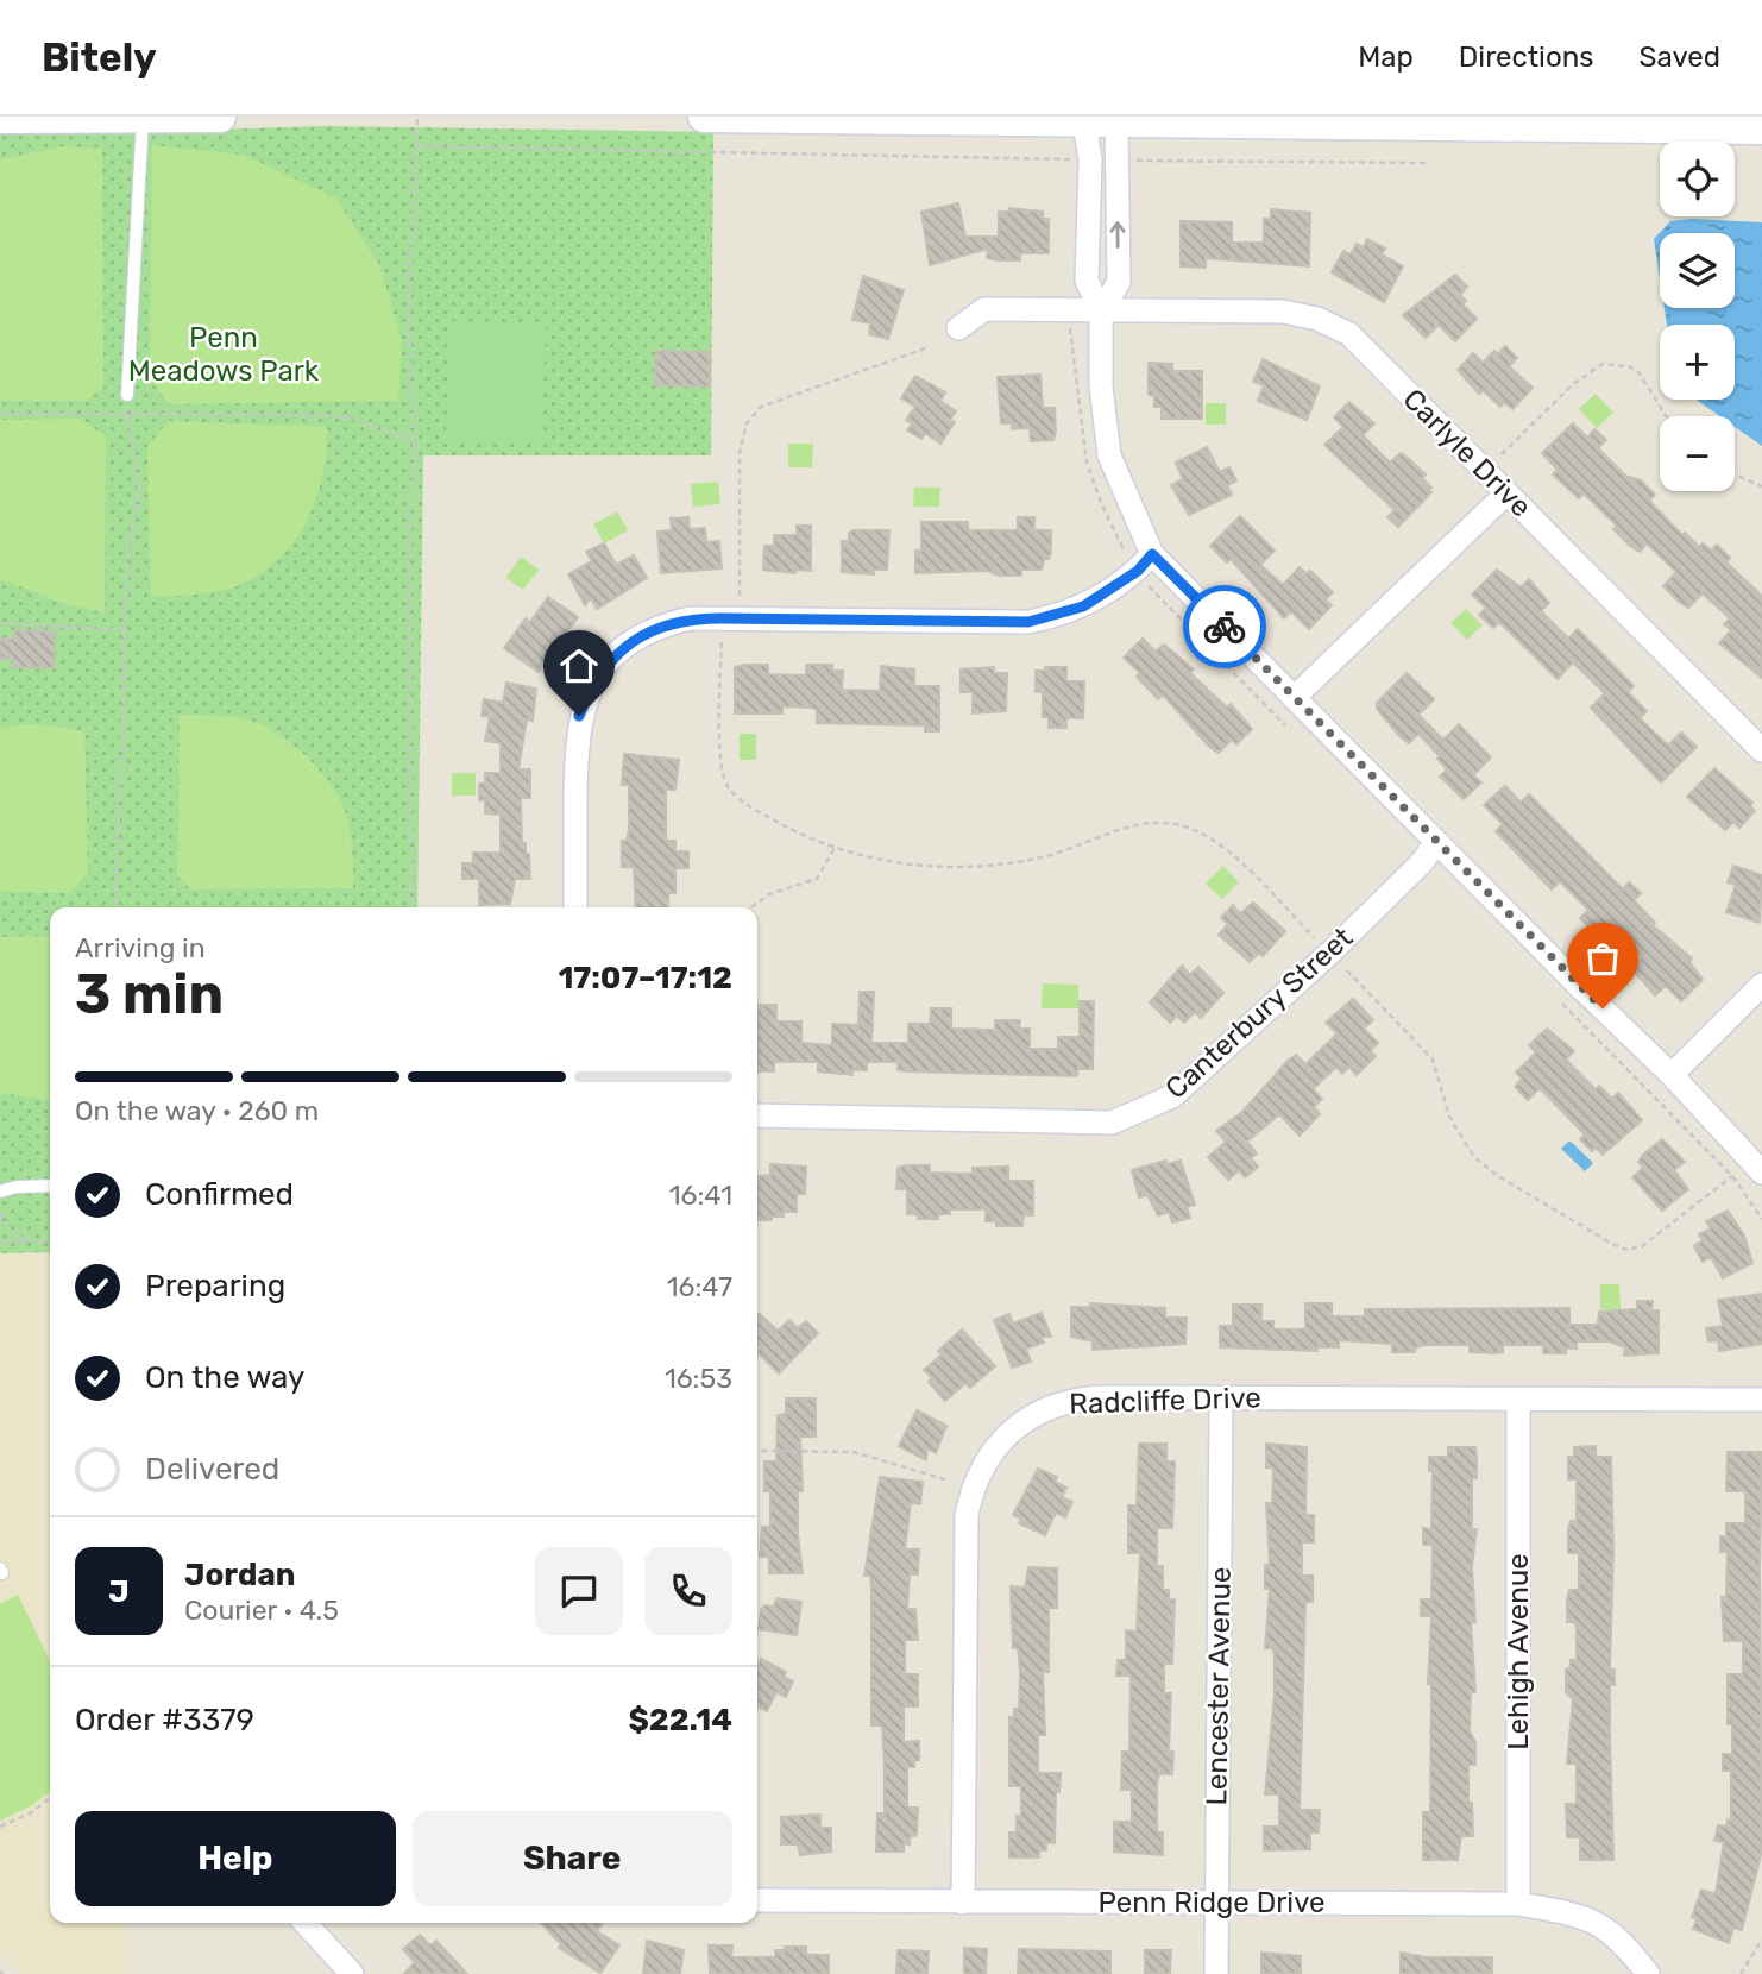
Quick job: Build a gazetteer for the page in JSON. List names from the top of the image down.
{
  "streets": {
    "street": [
      "Carlyle Drive",
      "Canterbury Street",
      "Radcliffe Drive",
      "Lehigh Avenue",
      "Lencester Avenue",
      "Penn Ridge Drive"
    ]
  },
  "crossings": [
    ["Radcliffe Drive", "Lehigh Avenue"],
    ["Radcliffe Drive", "Lencester Avenue"],
    ["Radcliffe Drive", "Penn Ridge Drive"],
    ["Lehigh Avenue", "Penn Ridge Drive"],
    ["Lencester Avenue", "Penn Ridge Drive"]
  ],
  "parks": ["Penn Meadows Park"],
  "page": {
    "header": "Bitely",
    "nav": ["Map", "Directions", "Saved"],
    "map_buttons": ["+", "−"],
    "heading": ["3 min", "Arriving in", "17:07–17:12"],
    "panel": [
      "Jordan",
      "Courier · 4.5",
      "Order #3379",
      "$22.14"
    ],
    "bar": "On the way · 260 m",
    "list": [
      ["Confirmed", "16:41"],
      ["Preparing", "16:47"],
      ["On the way", "16:53"],
      "Delivered"
    ],
    "round": "J",
    "buttons": ["Help", "Share"]
  }
}
